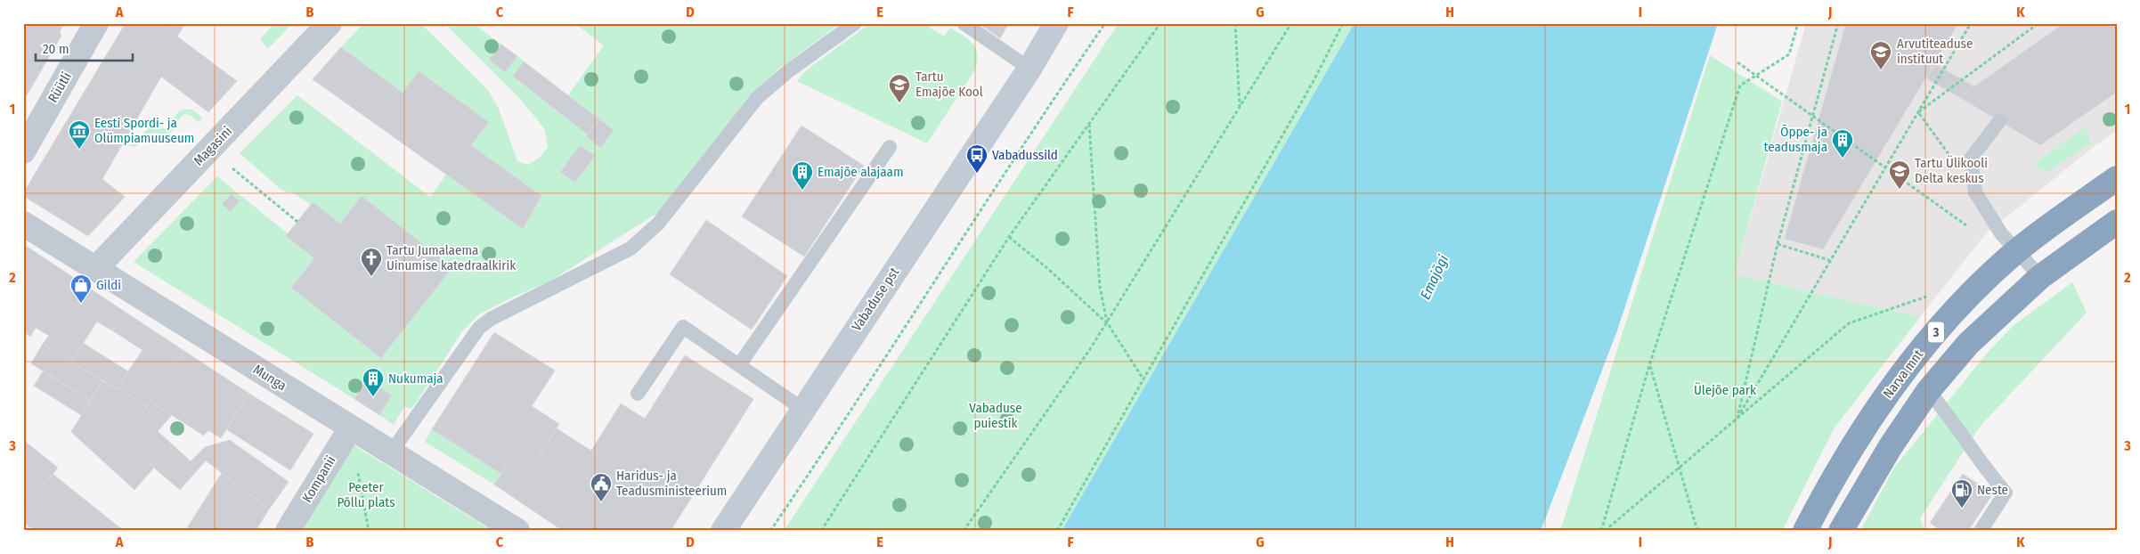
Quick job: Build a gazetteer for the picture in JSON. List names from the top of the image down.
{
  "streets": {
    "highway": ["3", "Narva mnt"],
    "main road": ["Vabaduse pst"],
    "street": [
      "Rüütli",
      "Magasini",
      "Munga",
      "Kompanii"
    ]
  },
  "crossings": [
    ["Magasini", "Munga"],
    ["Munga", "Kompanii"]
  ],
  "water": ["Emajõgi"],
  "parks": ["Ülejõe park", "Vabaduse puiestik", "Peeter Põllu plats"],
  "places": {
    "school or university": ["Arvutiteaduse instituut", "Tartu Emajõe Kool", "Tartu Ülikooli Delta keskus"],
    "museum": ["Eesti Spordi- ja Olümpiamuuseum"],
    "building": ["Õppe- ja teadusmaja", "Emajõe alajaam", "Nukumaja"],
    "bus stop": ["Vabadussild"],
    "church": ["Tartu Jumalaema Uinumise katedraalkirik"],
    "shop": ["Gildi"],
    "public building": ["Haridus- ja Teadusministeerium"],
    "fuel station": ["Neste"]
  },
  "scale_bar": "20 m",
  "grid": {
    "columns": [
      "A",
      "B",
      "C",
      "D",
      "E",
      "F",
      "G",
      "H",
      "I",
      "J",
      "K"
    ],
    "rows": ["1", "2", "3"]
  }
}
